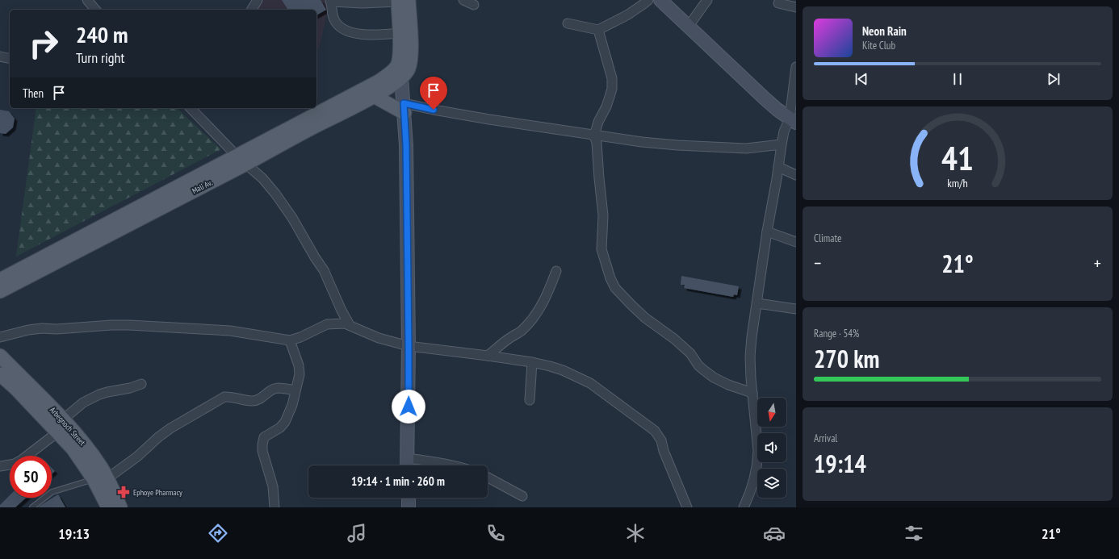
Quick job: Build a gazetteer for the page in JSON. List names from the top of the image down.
{
  "streets": {
    "main road": ["Mali Av.", "Arbegnoch Street"]
  },
  "places": {
    "pharmacy": ["Ephoye Pharmacy"]
  },
  "north": "bottom",
  "page": {
    "turn": ["240 m", "Turn right"],
    "song": ["Neon Rain", "Kite Club"],
    "then": "Then",
    "tile": [
      "Climate",
      ["Range · 54%", "270 km"],
      ["Arrival", "19:14"]
    ],
    "heat": ["−", "21°", "+"],
    "limit": "50",
    "trip": "19:14 · 1 min · 260 m",
    "tabs": ["19:13", "21°"],
    "gauge": ["41", "km/h"]
  }
}
